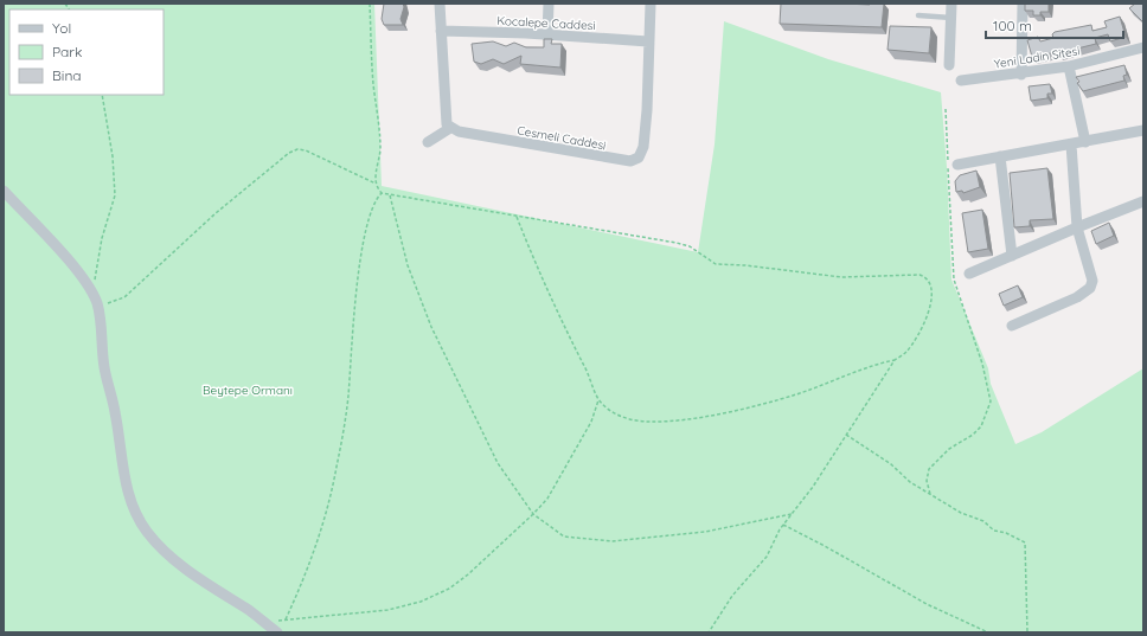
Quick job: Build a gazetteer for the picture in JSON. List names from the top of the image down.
{
  "streets": {
    "street": ["Kocalepe Caddesi", "Yeni Ladin Sitesi", "Cesmeli Caddesi"]
  },
  "crossings": [
    ["Kocalepe Caddesi", "Cesmeli Caddesi"]
  ],
  "parks": ["Beytepe Ormanı"],
  "legend": ["Yol", "Park", "Bina"],
  "scale_bar": "100 m"
}
